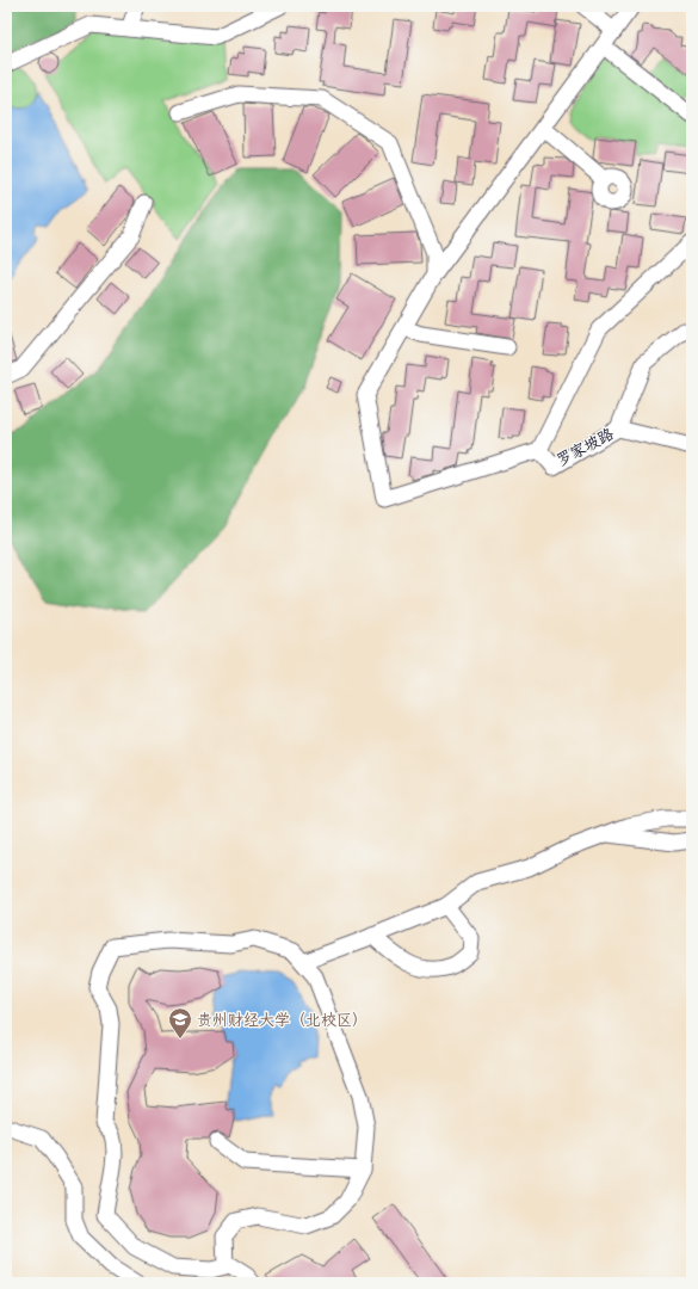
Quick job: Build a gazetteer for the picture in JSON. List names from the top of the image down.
{
  "streets": {
    "street": ["罗家坡路"]
  },
  "places": {
    "school or university": ["贵州财经大学（北校区）"]
  }
}
